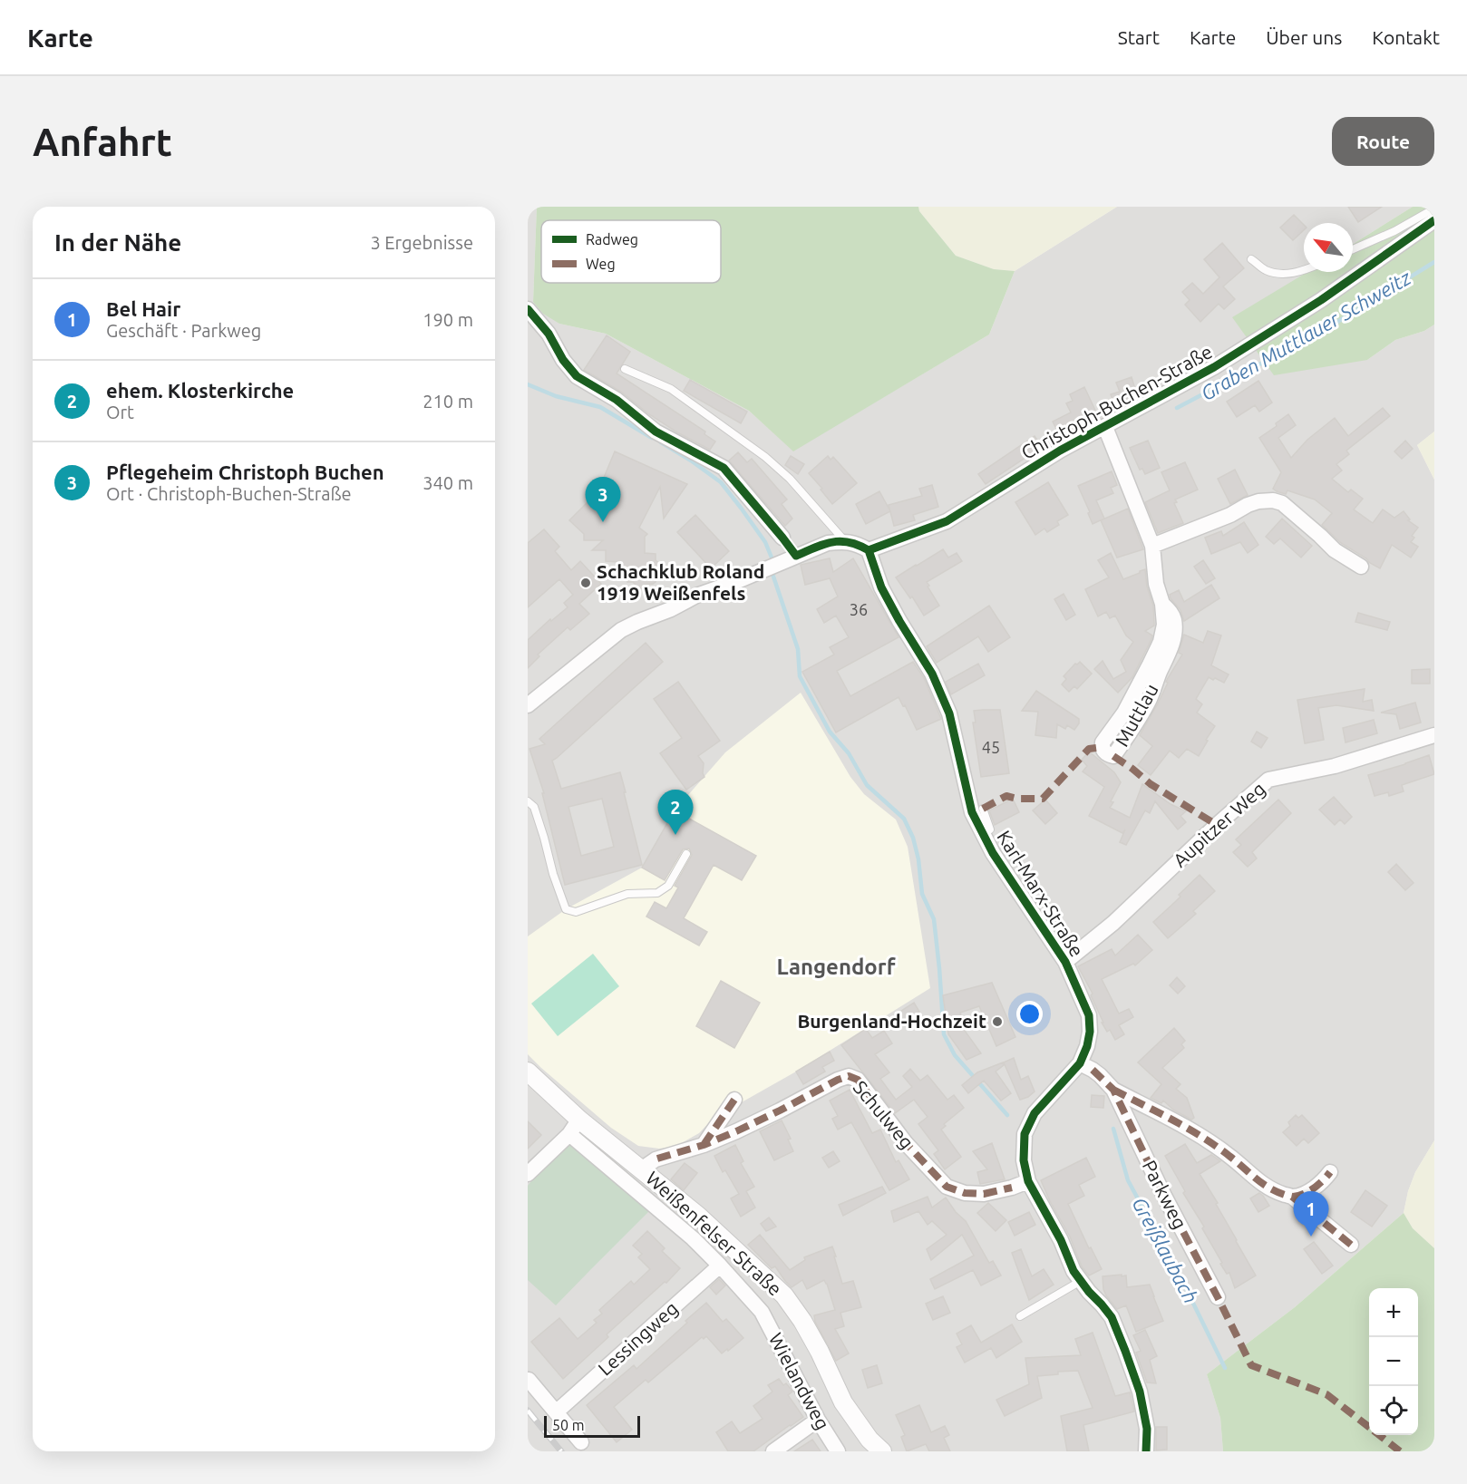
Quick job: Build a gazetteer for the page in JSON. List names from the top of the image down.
{
  "streets": {
    "street": [
      "Christoph-Buchen-Straße",
      "Muttlau",
      "Aupitzer Weg",
      "Karl-Marx-Straße",
      "Schulweg",
      "Parkweg",
      "Weißenfelser Straße",
      "Lessingweg",
      "Wielandweg"
    ]
  },
  "crossings": [
    ["Christoph-Buchen-Straße", "Muttlau"],
    ["Christoph-Buchen-Straße", "Karl-Marx-Straße"],
    ["Aupitzer Weg", "Karl-Marx-Straße"],
    ["Karl-Marx-Straße", "Schulweg"],
    ["Karl-Marx-Straße", "Parkweg"],
    ["Schulweg", "Weißenfelser Straße"],
    ["Lessingweg", "Wielandweg"]
  ],
  "districts": ["Langendorf"],
  "water": ["Graben Muttlauer Schweitz", "Greißlaubach"],
  "places": ["Schachklub Roland 1919 Weißenfels", "Burgenland-Hochzeit"],
  "house_numbers": ["36", "45"],
  "legend": ["Radweg", "Weg"],
  "scale_bar": "50 m",
  "north": "top left",
  "page": {
    "header": "Karte",
    "nav": [
      "Start",
      "Karte",
      "Über uns",
      "Kontakt"
    ],
    "buttons": "Route",
    "title": "Anfahrt",
    "heading": ["In der Nähe", "3 Ergebnisse"],
    "list": [
      {
        "mark": "1",
        "name": "Bel Hair",
        "note": "Geschäft · Parkweg",
        "value": "190 m"
      },
      {
        "mark": "2",
        "name": "ehem. Klosterkirche",
        "note": "Ort",
        "value": "210 m"
      },
      {
        "mark": "3",
        "name": "Pflegeheim Christoph Buchen",
        "note": "Ort · Christoph-Buchen-Straße",
        "value": "340 m"
      }
    ],
    "pins": ["3", "2", "1"],
    "map_buttons": ["+", "−"],
    "scale": "50 m"
  }
}
